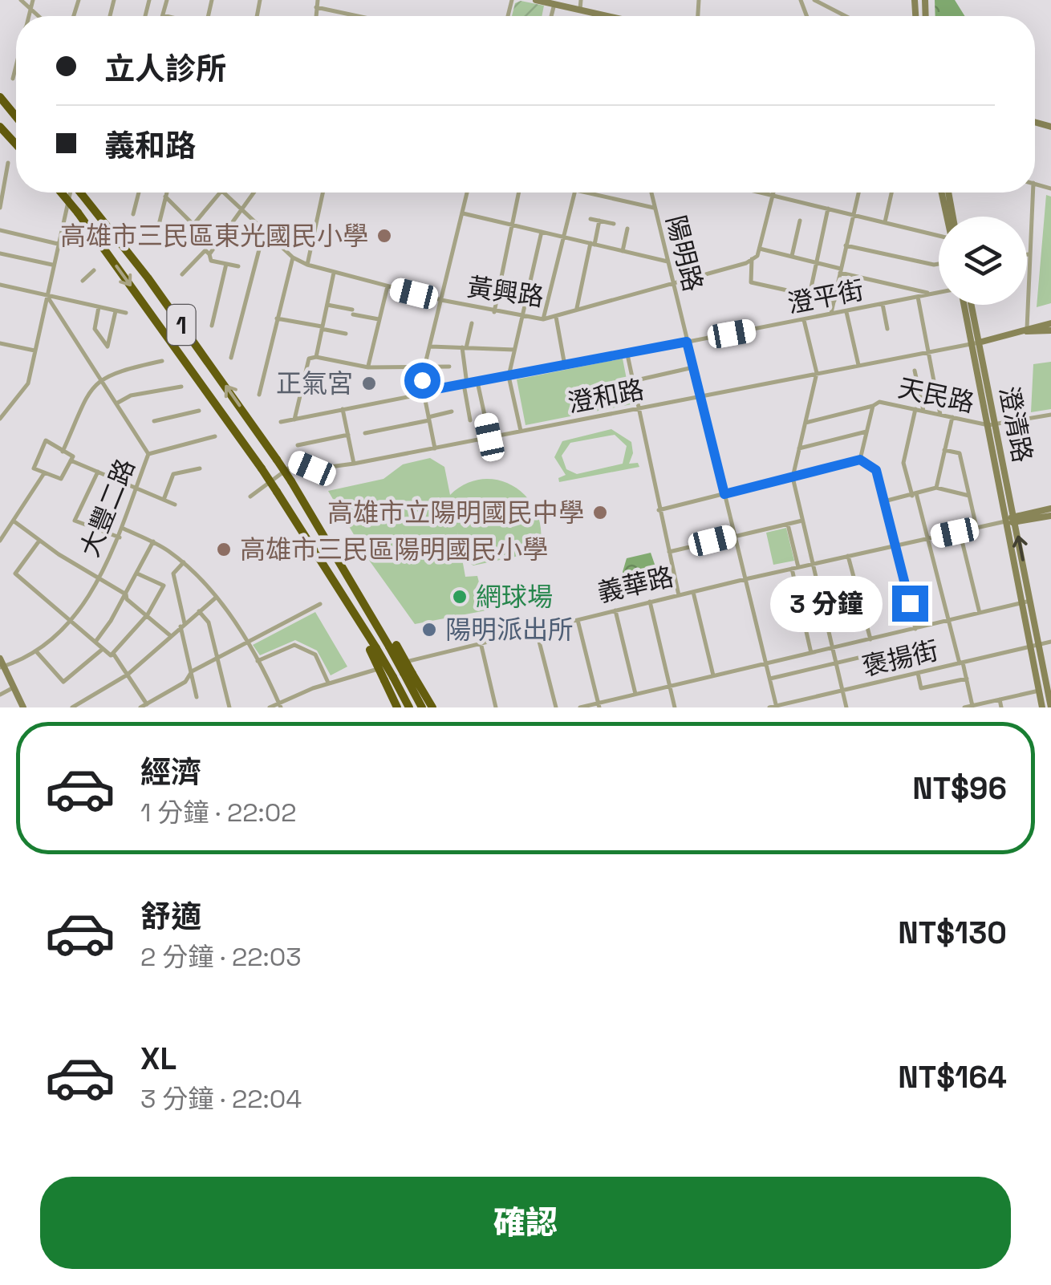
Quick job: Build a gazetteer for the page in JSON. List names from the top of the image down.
{
  "streets": {
    "highway": ["1"],
    "main road": ["澄清路", "義華路"],
    "street": [
      "陽明路",
      "黃興路",
      "澄平街",
      "天民路",
      "澄和路",
      "大豐二路",
      "褒揚街"
    ]
  },
  "crossings": [
    ["陽明路", "黃興路"],
    ["陽明路", "澄平街"],
    ["陽明路", "澄和路"],
    ["陽明路", "義華路"],
    ["陽明路", "褒揚街"],
    ["天民路", "澄清路"],
    ["澄和路", "澄清路"],
    ["澄清路", "義華路"],
    ["澄清路", "褒揚街"]
  ],
  "places": [
    "高雄市三民區東光國民小學",
    "正氣宮",
    "高雄市立陽明國民中學",
    "高雄市三民區陽明國民小學",
    "網球場",
    "陽明派出所"
  ],
  "page": {
    "banner": ["立人診所", "義和路"],
    "bubble": "3 分鐘",
    "list": [
      {
        "name": "經濟",
        "note": "1 分鐘 · 22:02",
        "value": "NT$96"
      },
      {
        "name": "舒適",
        "note": "2 分鐘 · 22:03",
        "value": "NT$130"
      },
      {
        "name": "XL",
        "note": "3 分鐘 · 22:04",
        "value": "NT$164"
      }
    ],
    "buttons": "確認"
  }
}
